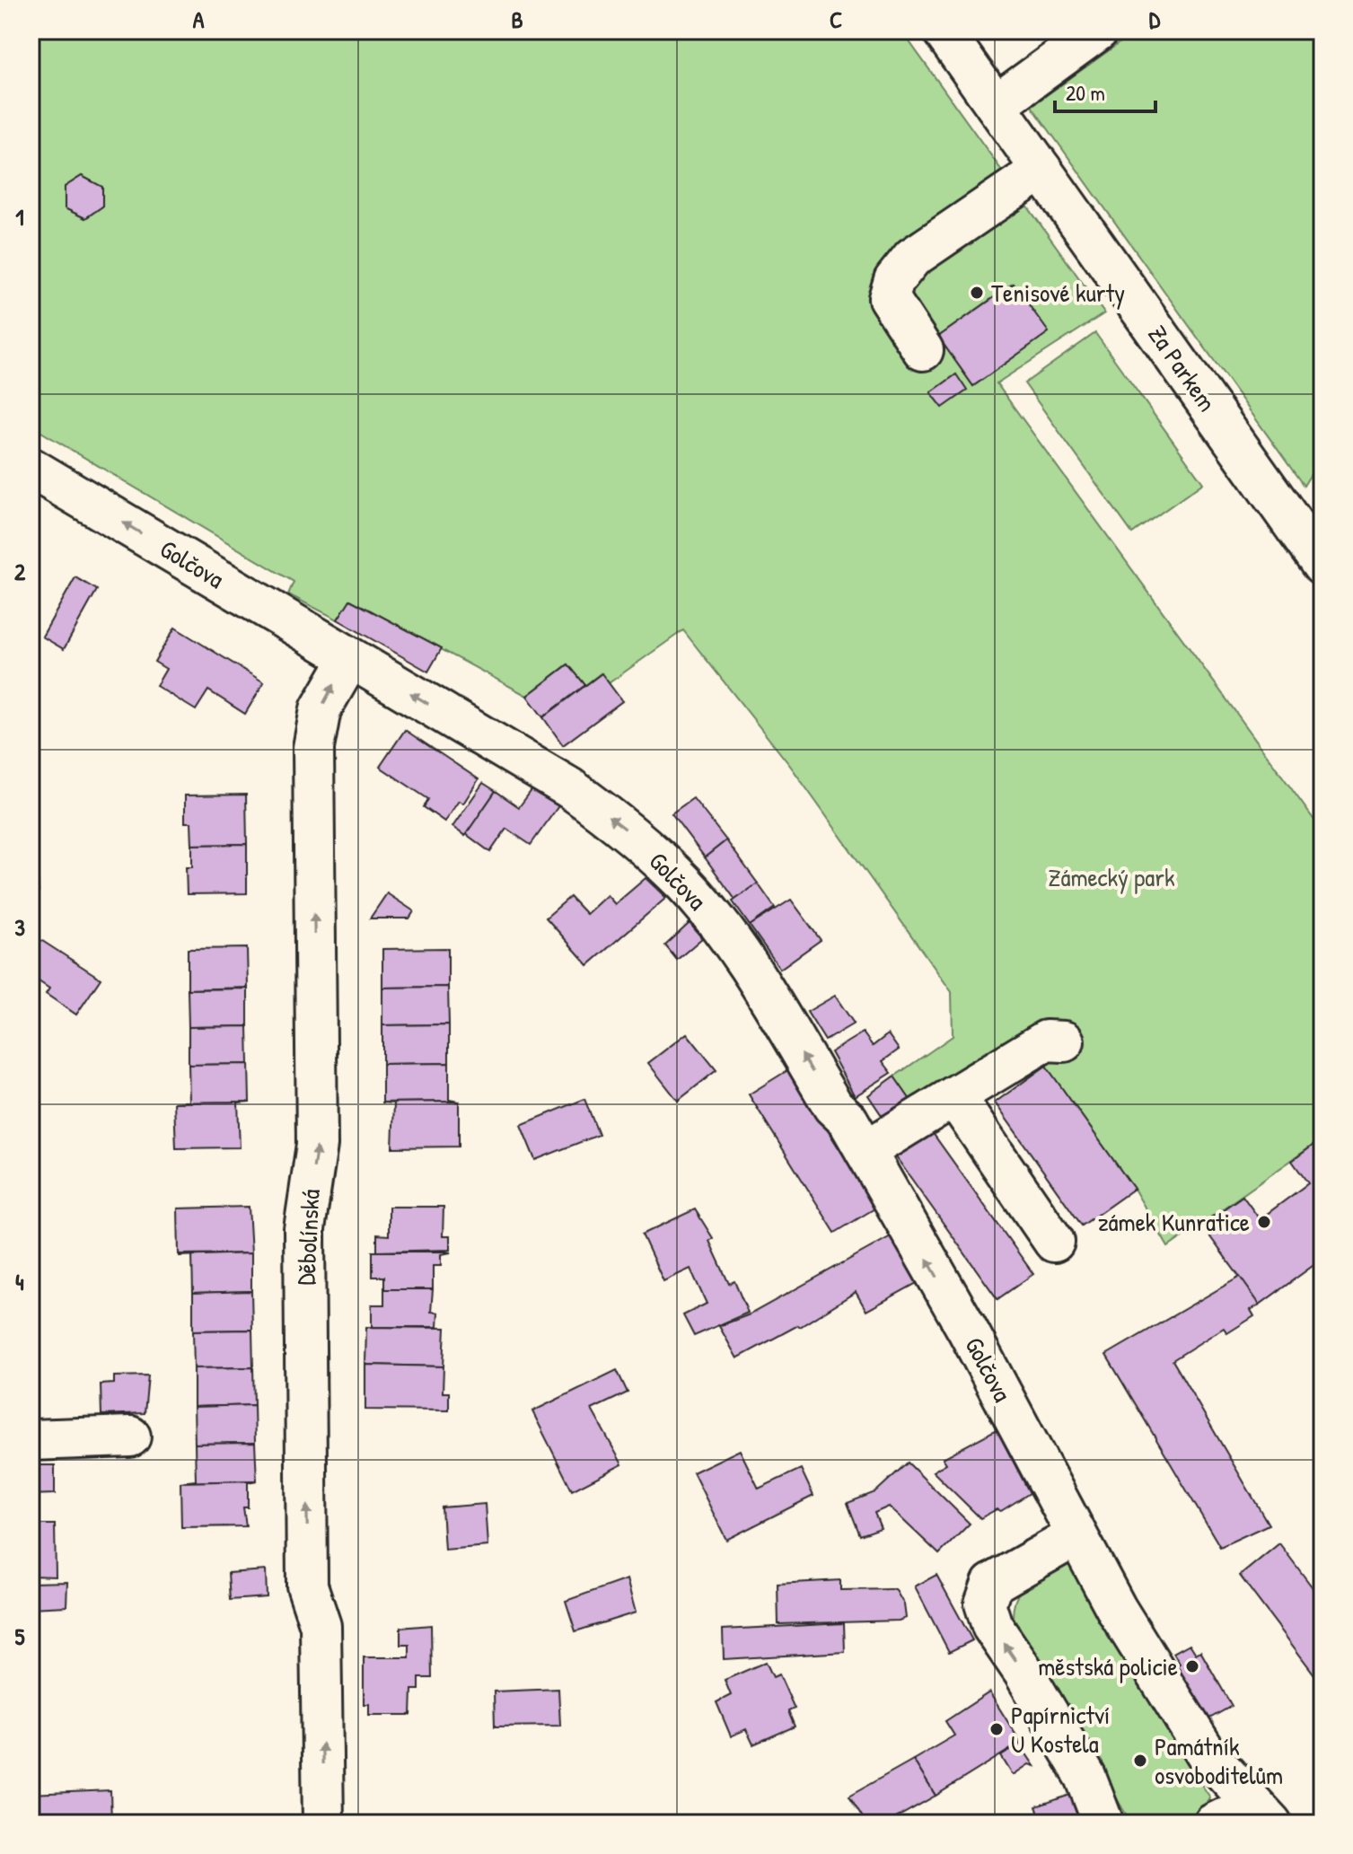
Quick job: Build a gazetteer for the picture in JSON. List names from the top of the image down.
{
  "streets": {
    "street": ["Za Parkem", "Golčova", "Děbolínská"]
  },
  "crossings": [
    ["Golčova", "Děbolínská"]
  ],
  "one_way": ["Golčova", "Děbolínská"],
  "parks": ["Zámecký park"],
  "places": [
    "Tenisové kurty",
    "zámek Kunratice",
    "městská policie",
    "Papírnictví U Kostela",
    "Památník osvoboditelům"
  ],
  "scale_bar": "20 m",
  "grid": {
    "columns": [
      "A",
      "B",
      "C",
      "D"
    ],
    "rows": [
      "1",
      "2",
      "3",
      "4",
      "5"
    ]
  }
}
